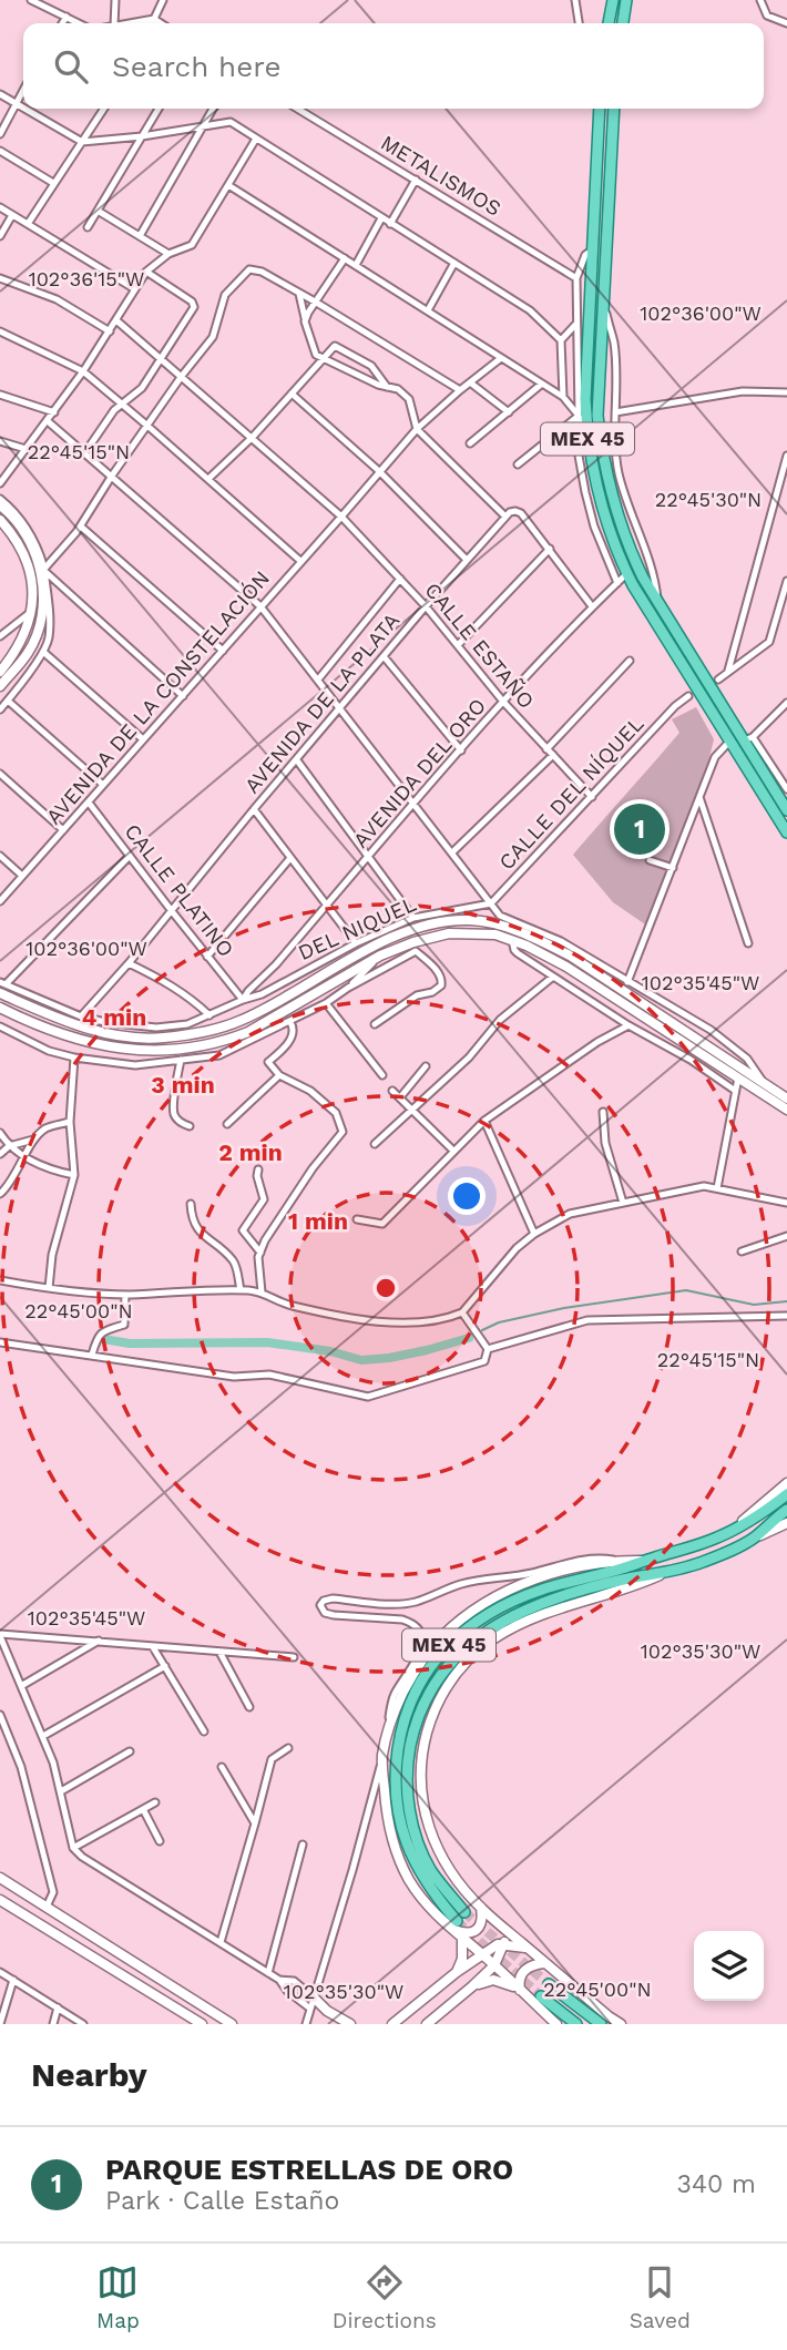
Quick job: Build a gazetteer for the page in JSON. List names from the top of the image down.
{
  "streets": {
    "main road": ["MEX 45"],
    "street": [
      "METALISMOS",
      "CALLE ESTAÑO",
      "AVENIDA DE LA CONSTELACIÓN",
      "AVENIDA DE LA PLATA",
      "AVENIDA DEL ORO",
      "CALLE DEL NÍQUEL",
      "CALLE PLATINO",
      "DEL NIQUEL"
    ]
  },
  "crossings": [
    ["MEX 45", "AVENIDA DEL ORO"],
    ["CALLE ESTAÑO", "AVENIDA DE LA CONSTELACIÓN"],
    ["CALLE ESTAÑO", "AVENIDA DE LA PLATA"],
    ["CALLE ESTAÑO", "AVENIDA DEL ORO"],
    ["CALLE ESTAÑO", "CALLE DEL NÍQUEL"],
    ["AVENIDA DE LA CONSTELACIÓN", "CALLE PLATINO"],
    ["AVENIDA DE LA PLATA", "CALLE PLATINO"],
    ["AVENIDA DE LA PLATA", "DEL NIQUEL"],
    ["AVENIDA DEL ORO", "CALLE PLATINO"],
    ["AVENIDA DEL ORO", "DEL NIQUEL"],
    ["CALLE DEL NÍQUEL", "DEL NIQUEL"],
    ["CALLE PLATINO", "DEL NIQUEL"]
  ],
  "page": {
    "search": "Search here",
    "pins": "1",
    "heading": "Nearby",
    "list": [
      {
        "mark": "1",
        "name": "PARQUE ESTRELLAS DE ORO",
        "note": "Park · Calle Estaño",
        "value": "340 m"
      }
    ],
    "nav": ["Map", "Directions", "Saved"]
  },
  "coordinates": [
    "102°36'15\"W",
    "102°36'00\"W",
    "22°45'15\"N",
    "22°45'30\"N",
    "102°35'45\"W",
    "22°45'00\"N",
    "102°35'30\"W"
  ],
  "rings": [
    "4 min",
    "3 min",
    "2 min",
    "1 min"
  ]
}
